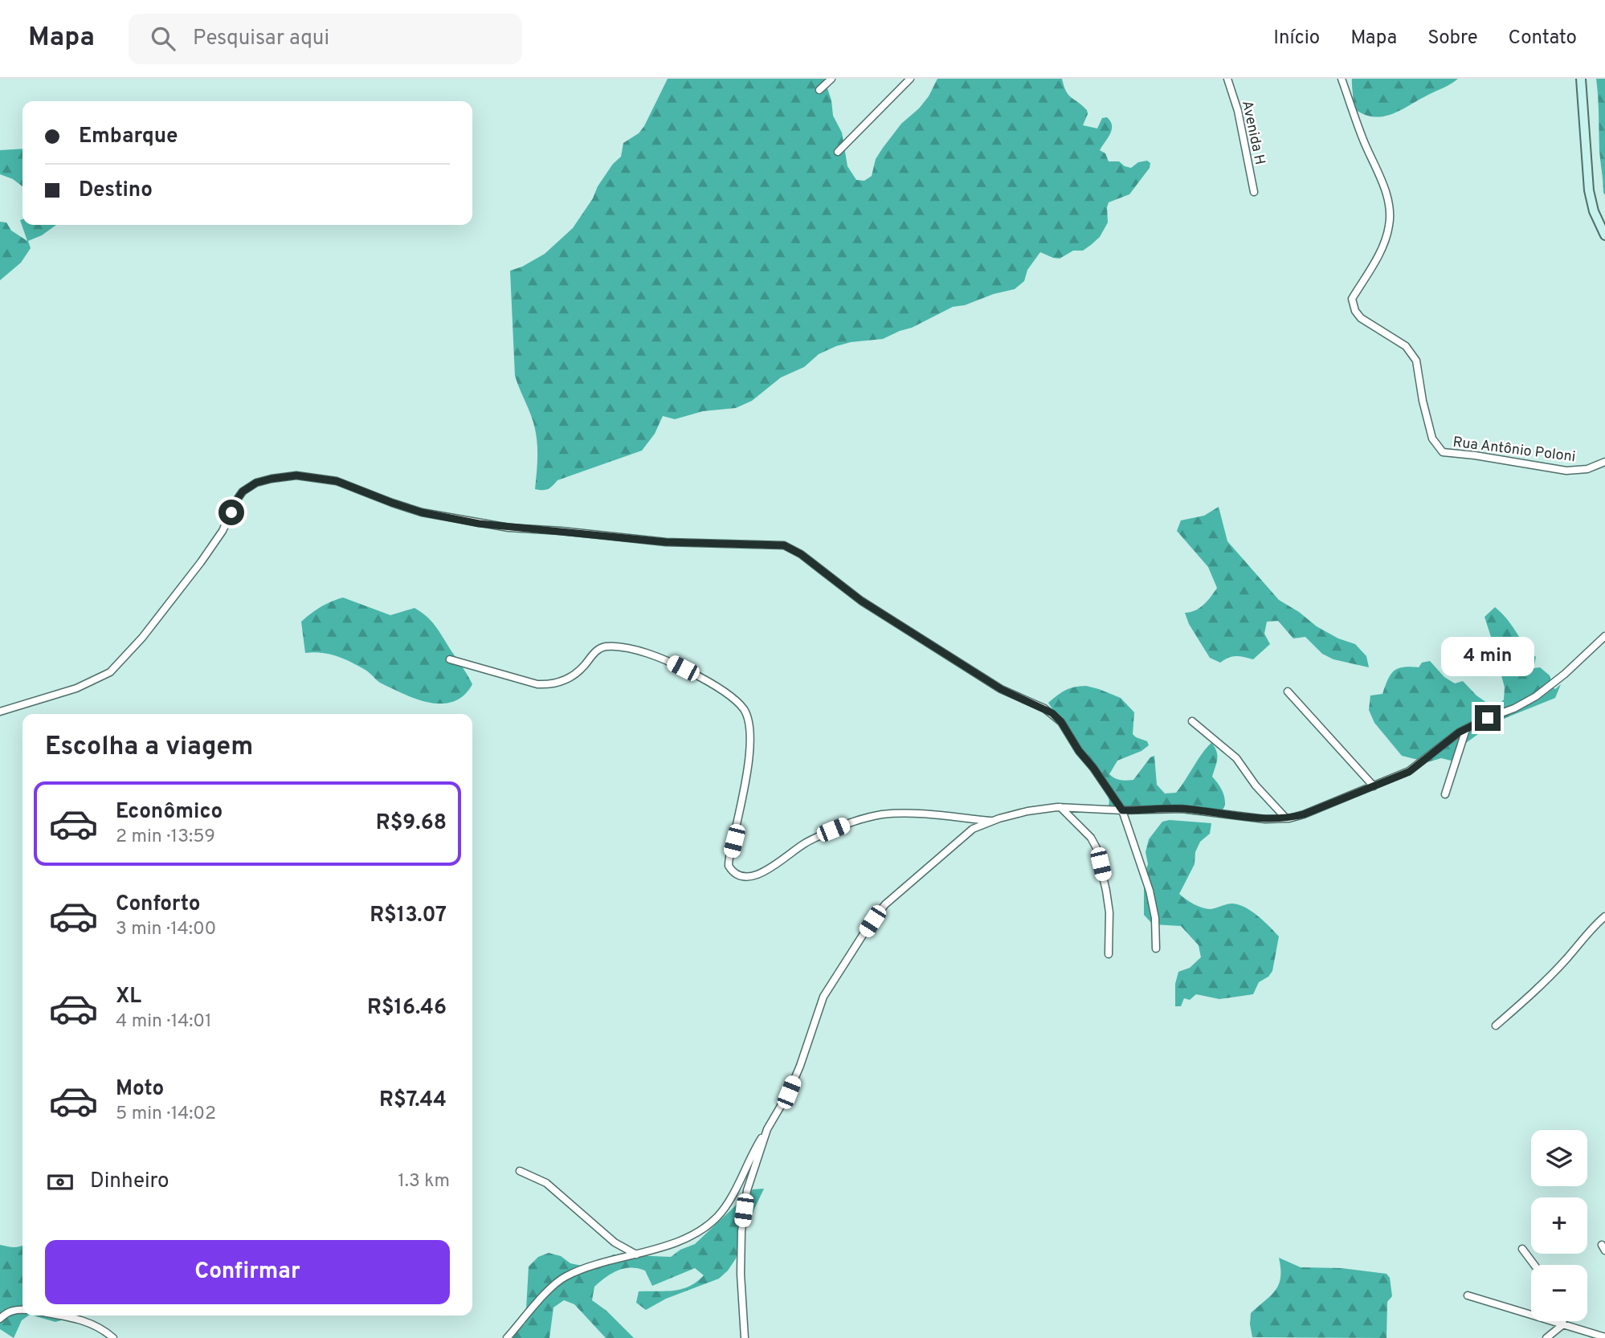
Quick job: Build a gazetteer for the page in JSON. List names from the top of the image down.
{
  "streets": {
    "street": ["Avenida H", "Rua Antônio Poloni"]
  },
  "page": {
    "header": "Mapa",
    "search": "Pesquisar aqui",
    "nav": [
      "Início",
      "Mapa",
      "Sobre",
      "Contato"
    ],
    "banner": ["Embarque", "Destino"],
    "bubble": "4 min",
    "heading": "Escolha a viagem",
    "list": [
      {
        "name": "Econômico",
        "note": "2 min · 13:59",
        "value": "R$9.68"
      },
      {
        "name": "Conforto",
        "note": "3 min · 14:00",
        "value": "R$13.07"
      },
      {
        "name": "XL",
        "note": "4 min · 14:01",
        "value": "R$16.46"
      },
      {
        "name": "Moto",
        "note": "5 min · 14:02",
        "value": "R$7.44"
      }
    ],
    "map_buttons": ["+", "−"],
    "pay": ["Dinheiro", "1.3 km"],
    "buttons": "Confirmar"
  }
}
